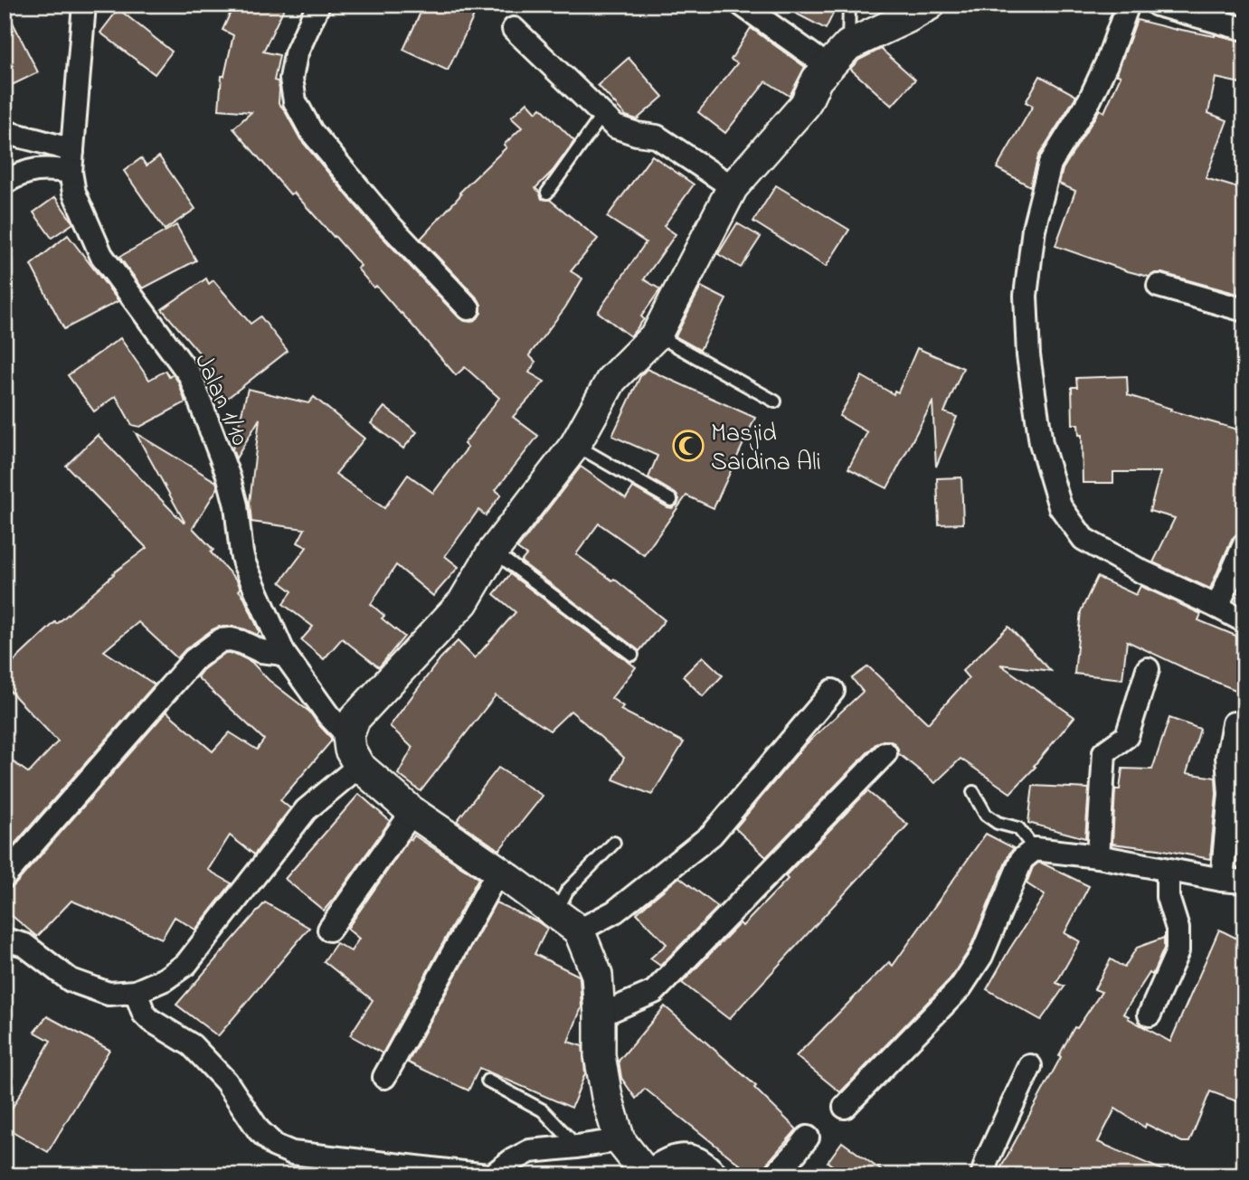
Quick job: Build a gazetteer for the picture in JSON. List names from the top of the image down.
{
  "streets": {
    "street": ["Jalan 1/10"]
  },
  "places": {
    "mosque": ["Masjid Saidina Ali"]
  }
}
